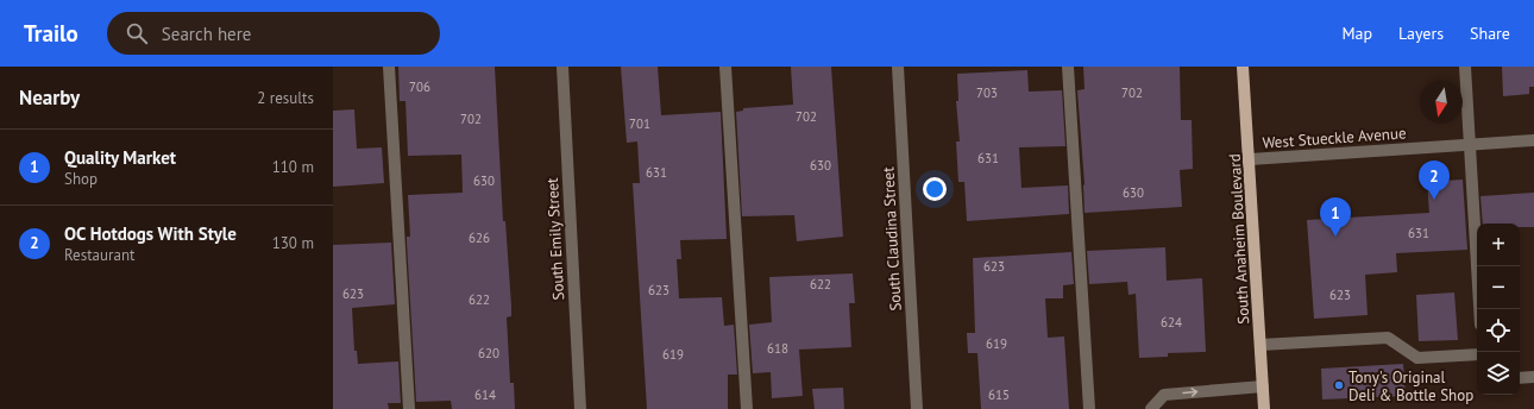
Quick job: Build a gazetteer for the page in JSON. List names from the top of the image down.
{
  "streets": {
    "main road": ["South Anaheim Boulevard"],
    "street": ["West Stueckle Avenue", "South Emily Street", "South Claudina Street"]
  },
  "crossings": [
    ["West Stueckle Avenue", "South Anaheim Boulevard"]
  ],
  "places": ["Tony's Original Deli & Bottle Shop"],
  "house_numbers": [
    "706",
    "703",
    "702",
    "702",
    "702",
    "701",
    "631",
    "630",
    "631",
    "630",
    "630",
    "631",
    "626",
    "623",
    "622",
    "623",
    "623",
    "623",
    "622",
    "624",
    "619",
    "618",
    "620",
    "619",
    "614",
    "615"
  ],
  "north": "bottom",
  "page": {
    "header": "Trailo",
    "search": "Search here",
    "nav": ["Map", "Layers", "Share"],
    "heading": ["Nearby", "2 results"],
    "list": [
      {
        "mark": "1",
        "name": "Quality Market",
        "note": "Shop",
        "value": "110 m"
      },
      {
        "mark": "2",
        "name": "OC Hotdogs With Style",
        "note": "Restaurant",
        "value": "130 m"
      }
    ],
    "pins": ["2", "1"],
    "map_buttons": ["+", "−"]
  }
}
